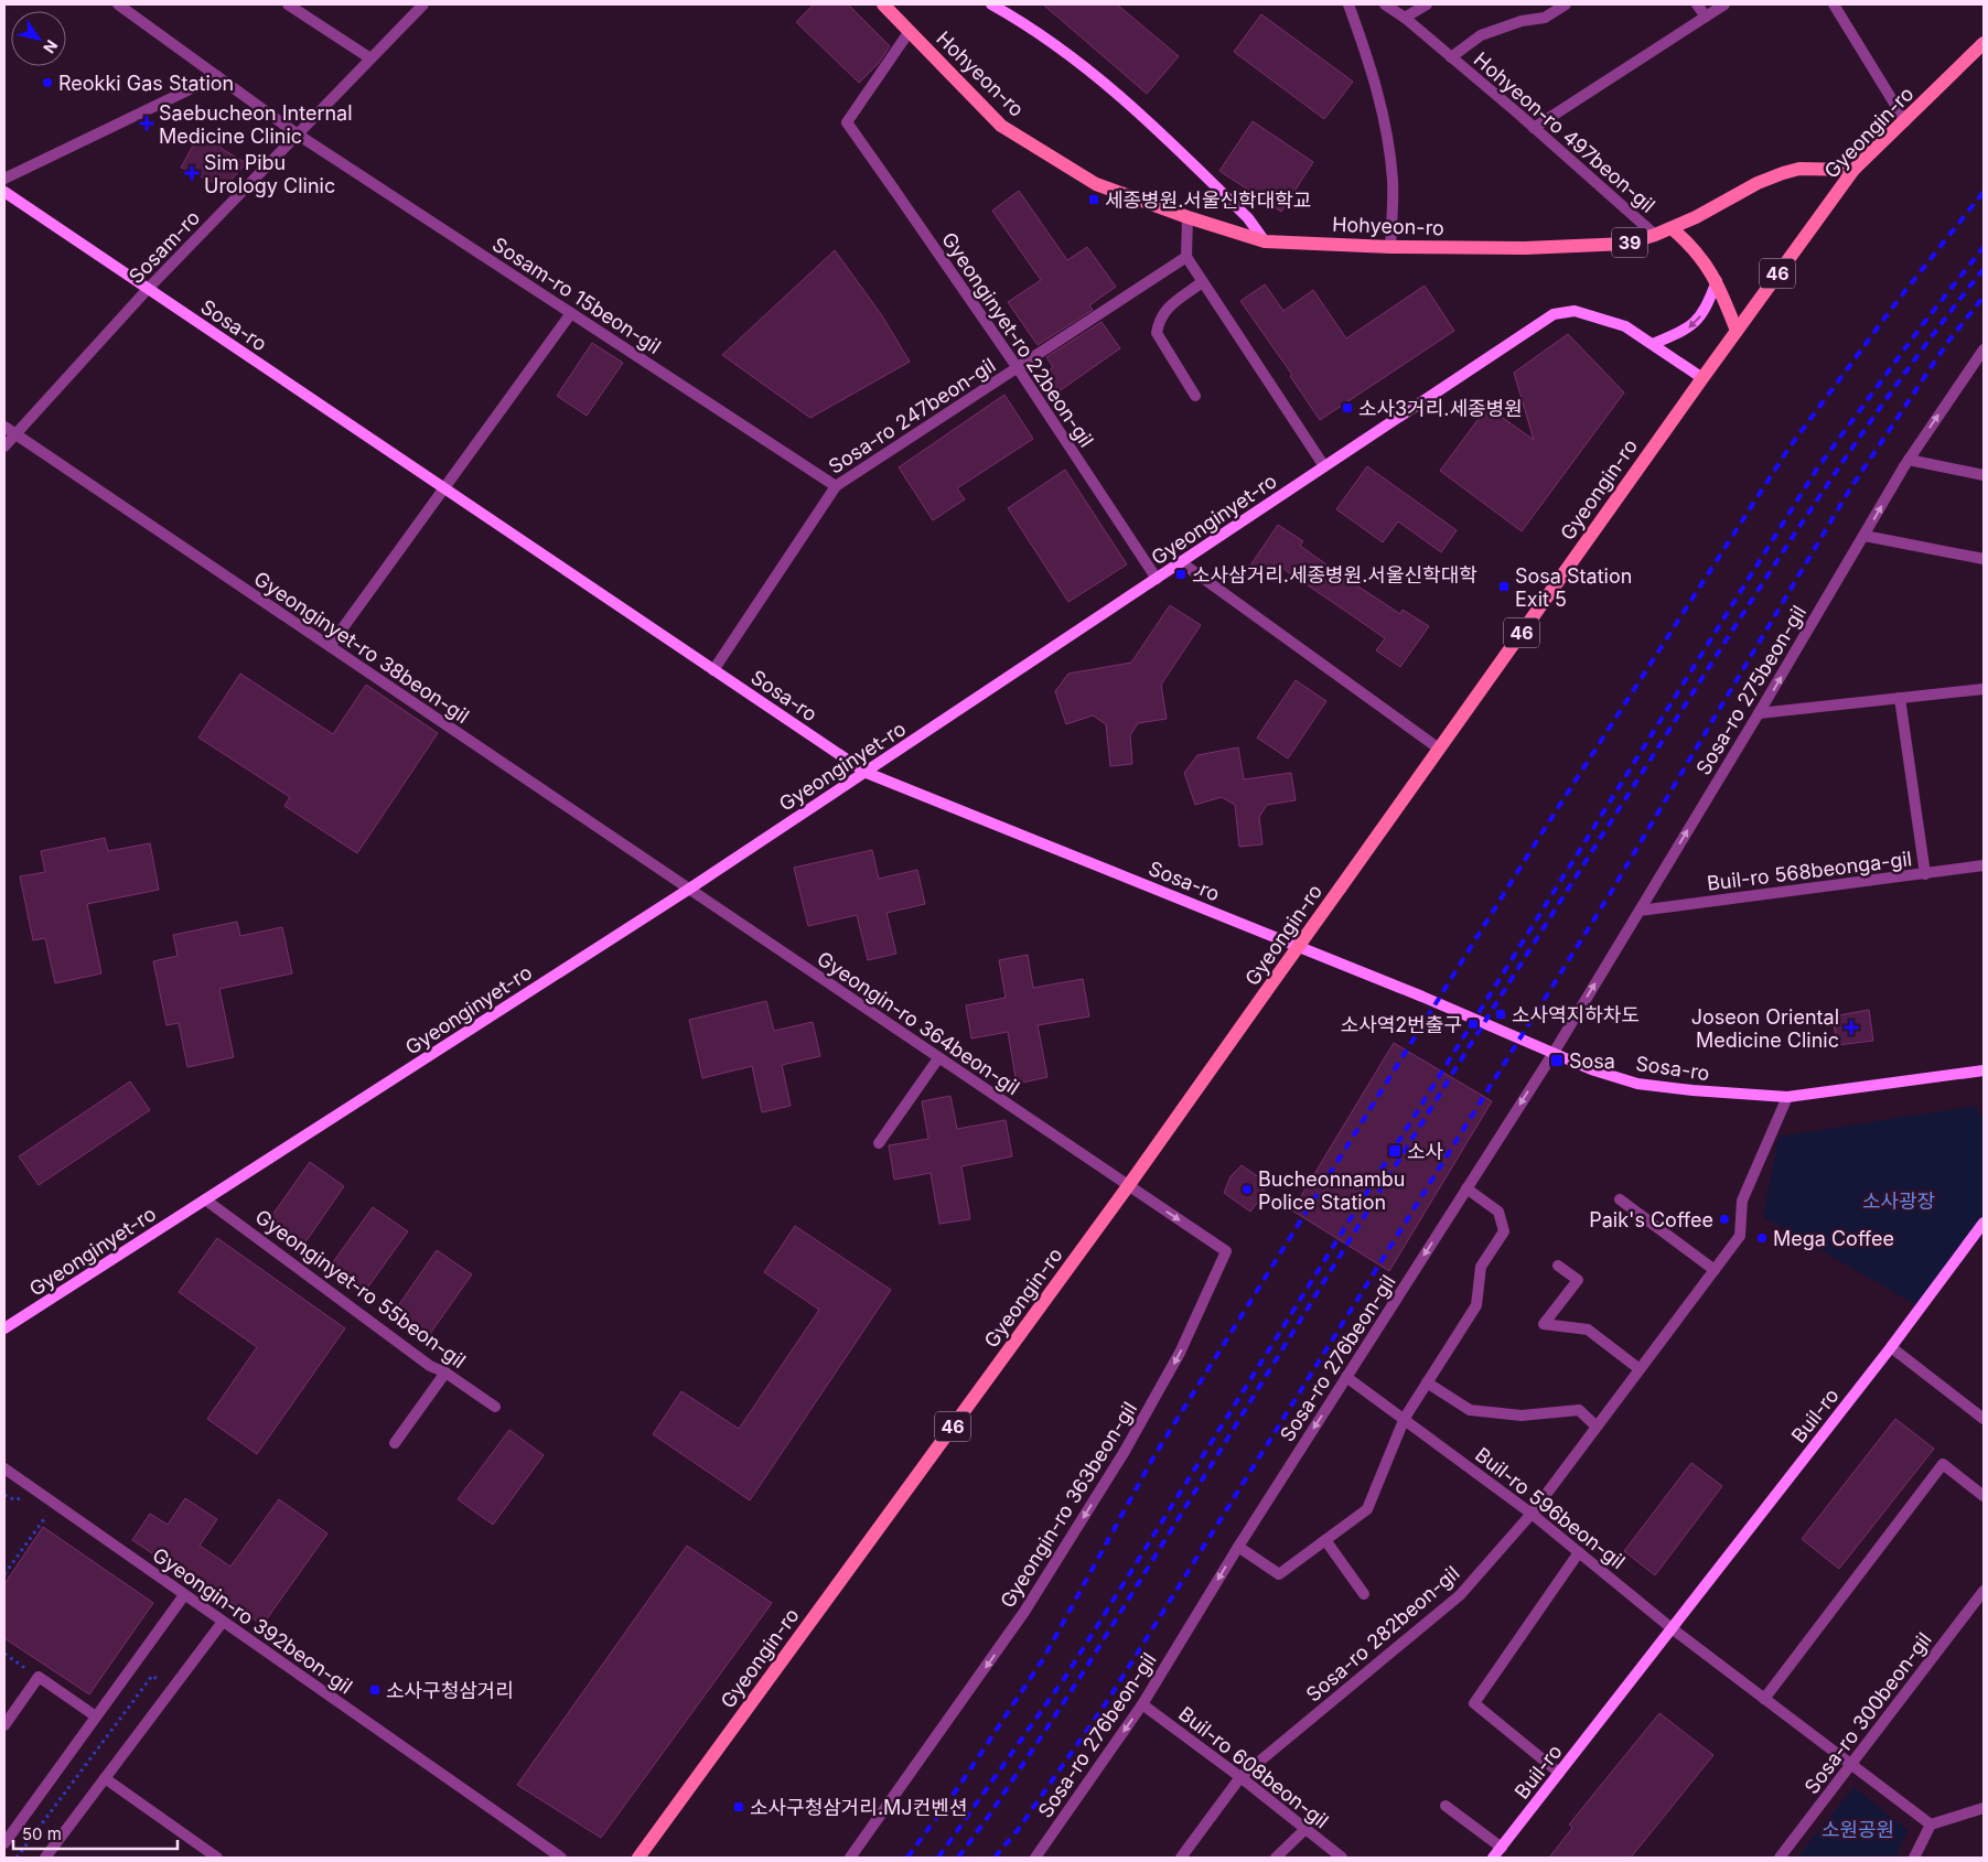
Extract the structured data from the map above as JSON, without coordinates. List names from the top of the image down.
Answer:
{
  "streets": {
    "main road": [
      "Hohyeon-ro",
      "Gyeongin-ro",
      "39",
      "46"
    ],
    "street": [
      "Hohyeon-ro 497beon-gil",
      "Sosam-ro",
      "Sosam-ro 15beon-gil",
      "Sosa-ro",
      "Gyeonginyet-ro 22beon-gil",
      "Sosa-ro 247beon-gil",
      "Gyeonginyet-ro",
      "Gyeonginyet-ro 38beon-gil",
      "Sosa-ro 275beon-gil",
      "Buil-ro 568beonga-gil",
      "Gyeongin-ro 364beon-gil",
      "Gyeonginyet-ro 55beon-gil",
      "Sosa-ro 276beon-gil",
      "Buil-ro",
      "Gyeongin-ro 363beon-gil",
      "Buil-ro 596beon-gil",
      "Gyeongin-ro 392beon-gil",
      "Sosa-ro 282beon-gil",
      "Sosa-ro 300beon-gil",
      "Buil-ro 608beon-gil"
    ]
  },
  "crossings": [
    ["Hohyeon-ro", "Hohyeon-ro 497beon-gil"],
    ["Hohyeon-ro", "Gyeongin-ro"],
    ["Hohyeon-ro", "Gyeonginyet-ro 22beon-gil"],
    ["Gyeongin-ro", "Gyeonginyet-ro"],
    ["Gyeongin-ro", "Gyeongin-ro 364beon-gil"],
    ["Gyeongin-ro", "Gyeongin-ro 363beon-gil"],
    ["Sosam-ro", "Sosam-ro 15beon-gil"],
    ["Sosam-ro", "Sosa-ro"],
    ["Sosam-ro", "Gyeonginyet-ro 38beon-gil"],
    ["Sosam-ro 15beon-gil", "Sosa-ro 247beon-gil"],
    ["Sosa-ro", "Sosa-ro 247beon-gil"],
    ["Sosa-ro", "Gyeonginyet-ro"],
    ["Sosa-ro", "Sosa-ro 275beon-gil"],
    ["Sosa-ro", "Sosa-ro 276beon-gil"],
    ["Sosa-ro", "Sosa-ro 282beon-gil"],
    ["Gyeonginyet-ro 22beon-gil", "Sosa-ro 247beon-gil"],
    ["Gyeonginyet-ro 22beon-gil", "Gyeonginyet-ro"],
    ["Gyeonginyet-ro", "Gyeonginyet-ro 38beon-gil"],
    ["Gyeonginyet-ro", "Gyeongin-ro 364beon-gil"],
    ["Gyeonginyet-ro", "Gyeonginyet-ro 55beon-gil"],
    ["Gyeonginyet-ro 38beon-gil", "Gyeongin-ro 364beon-gil"],
    ["Sosa-ro 275beon-gil", "Buil-ro 568beonga-gil"],
    ["Sosa-ro 275beon-gil", "Sosa-ro 276beon-gil"],
    ["Gyeongin-ro 364beon-gil", "Gyeongin-ro 363beon-gil"],
    ["Sosa-ro 276beon-gil", "Buil-ro 596beon-gil"],
    ["Sosa-ro 276beon-gil", "Buil-ro 608beon-gil"],
    ["Buil-ro", "Buil-ro 596beon-gil"],
    ["Buil-ro 596beon-gil", "Sosa-ro 282beon-gil"],
    ["Sosa-ro 282beon-gil", "Buil-ro 608beon-gil"]
  ],
  "one_way": ["Sosa-ro 275beon-gil", "Sosa-ro 276beon-gil", "Gyeongin-ro 363beon-gil"],
  "parks": ["소사광장", "소원공원"],
  "places": {
    "other": [
      "Reokki Gas Station",
      "Bucheonnambu Police Station",
      "Paik's Coffee",
      "Mega Coffee"
    ],
    "health": ["Saebucheon Internal Medicine Clinic", "Sim Pibu Urology Clinic", "Joseon Oriental Medicine Clinic"],
    "transit": [
      "세종병원.서울신학대학교",
      "소사3거리.세종병원",
      "소사삼거리.세종병원.서울신학대학",
      "Sosa Station Exit 5",
      "소사역지하차도",
      "소사역2번출구",
      "Sosa",
      "소사",
      "소사구청삼거리",
      "소사구청삼거리.MJ컨벤션"
    ]
  },
  "scale_bar": "50 m",
  "north": "bottom right"
}
